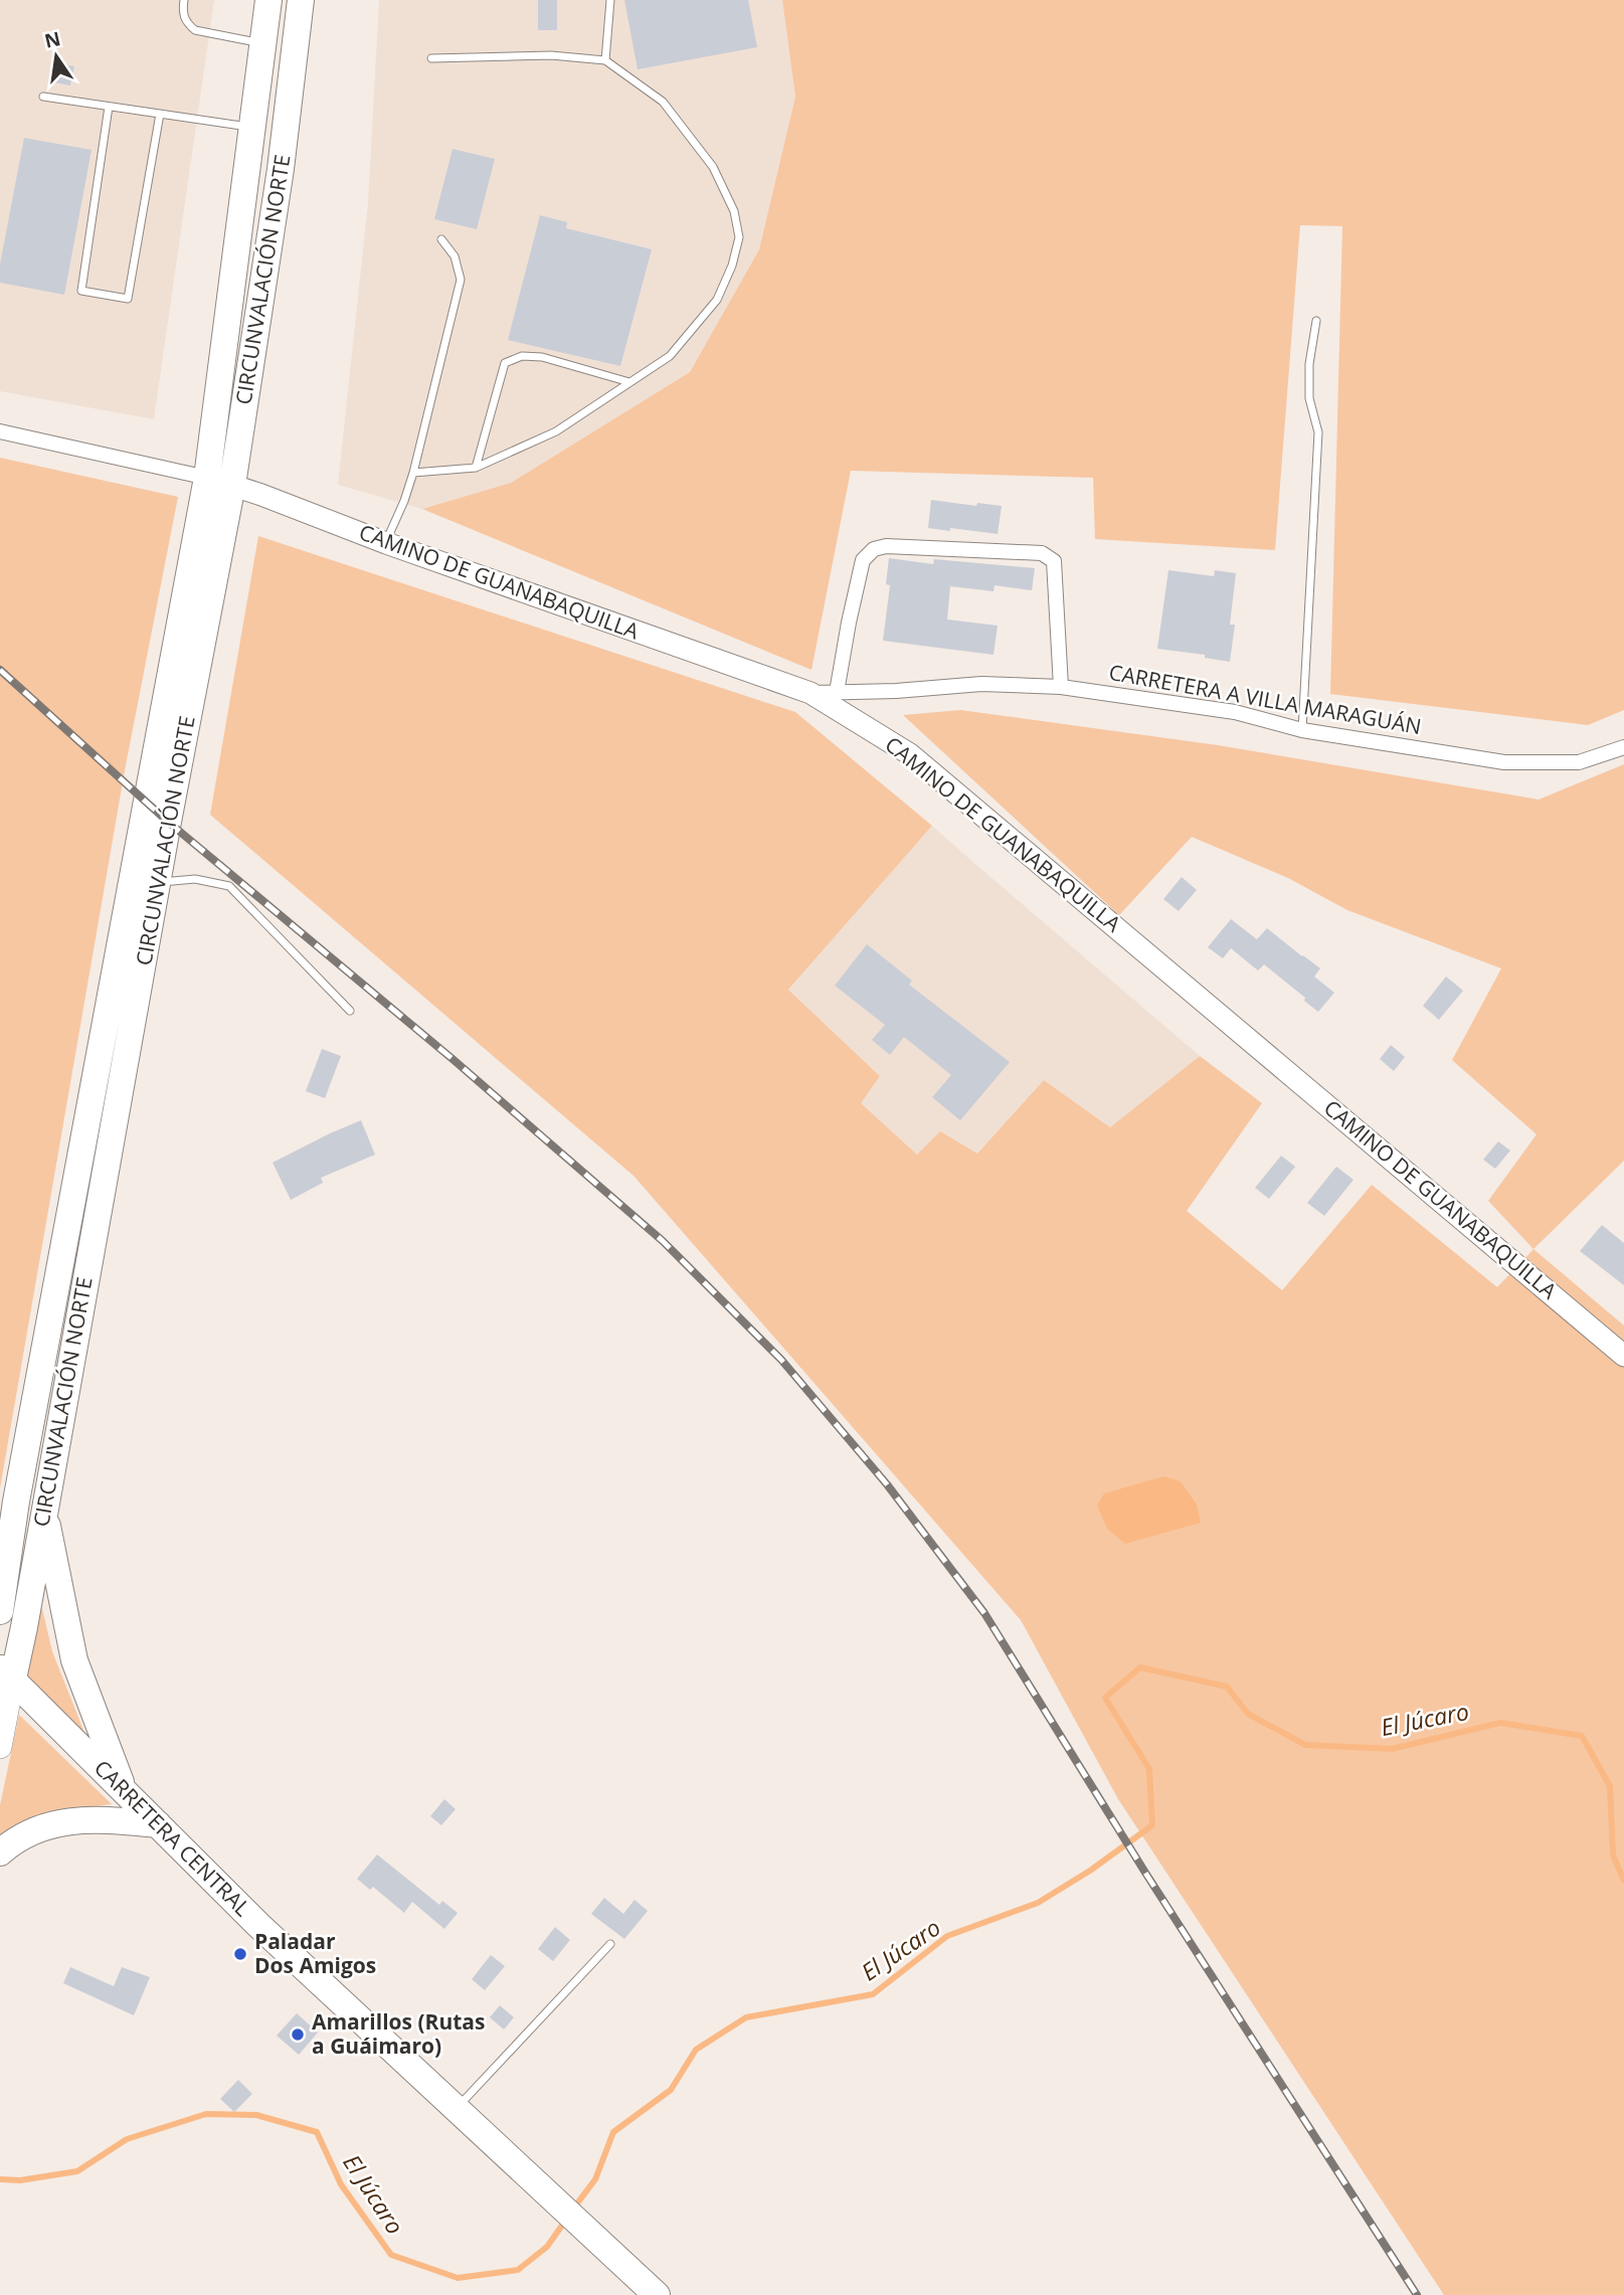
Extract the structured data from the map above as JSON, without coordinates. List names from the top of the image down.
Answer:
{
  "streets": {
    "highway": ["CIRCUNVALACIÓN NORTE", "CARRETERA CENTRAL"],
    "street": ["CAMINO DE GUANABAQUILLA", "CARRETERA A VILLA MARAGUÁN"]
  },
  "crossings": [
    ["CIRCUNVALACIÓN NORTE", "CAMINO DE GUANABAQUILLA"],
    ["CIRCUNVALACIÓN NORTE", "CARRETERA CENTRAL"],
    ["CAMINO DE GUANABAQUILLA", "CARRETERA A VILLA MARAGUÁN"]
  ],
  "water": ["El Júcaro"],
  "places": ["Paladar Dos Amigos", "Amarillos (Rutas a Guáimaro)"],
  "north": "top"
}
